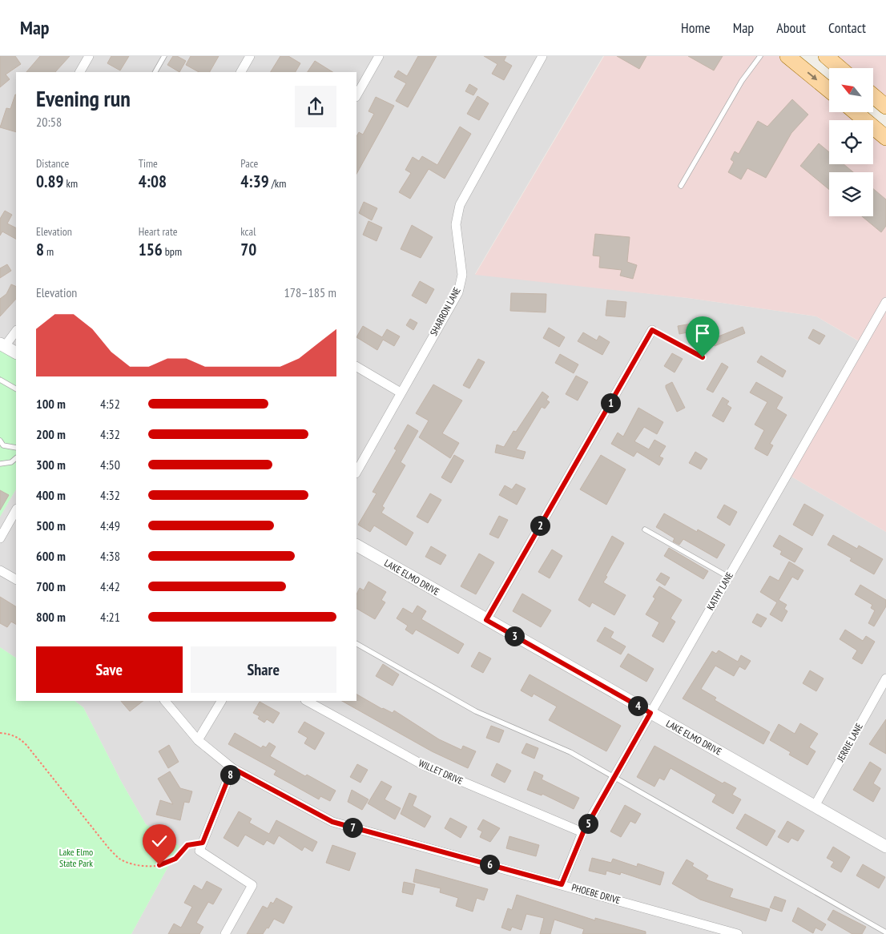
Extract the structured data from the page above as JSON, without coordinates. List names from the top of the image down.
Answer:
{
  "streets": {
    "street": [
      "SHARRON LANE",
      "LAKE ELMO DRIVE",
      "KATHY LANE",
      "JERRIE LANE",
      "WILLET DRIVE",
      "PHOEBE DRIVE"
    ]
  },
  "crossings": [
    ["LAKE ELMO DRIVE", "KATHY LANE"],
    ["LAKE ELMO DRIVE", "JERRIE LANE"],
    ["KATHY LANE", "WILLET DRIVE"],
    ["KATHY LANE", "PHOEBE DRIVE"]
  ],
  "parks": ["Lake Elmo State Park"],
  "north": "top left",
  "page": {
    "header": "Map",
    "nav": [
      "Home",
      "Map",
      "About",
      "Contact"
    ],
    "heading": ["Evening run", "20:58"],
    "stats": [
      ["Distance", "0.89 km"],
      ["Time", "4:08"],
      ["Pace", "4:39 /km"],
      ["Elevation", "8 m"],
      ["Heart rate", "156 bpm"],
      ["kcal", "70"]
    ],
    "chart": ["Elevation", "178–185 m"],
    "list": [
      {
        "name": "100 m",
        "note": "4:52"
      },
      {
        "name": "200 m",
        "note": "4:32"
      },
      {
        "name": "300 m",
        "note": "4:50"
      },
      {
        "name": "400 m",
        "note": "4:32"
      },
      {
        "name": "500 m",
        "note": "4:49"
      },
      {
        "name": "600 m",
        "note": "4:38"
      },
      {
        "name": "700 m",
        "note": "4:42"
      },
      {
        "name": "800 m",
        "note": "4:21"
      }
    ],
    "pins": [
      "1",
      "2",
      "3",
      "4",
      "8",
      "5",
      "7",
      "6"
    ],
    "buttons": ["Save", "Share"]
  }
}
